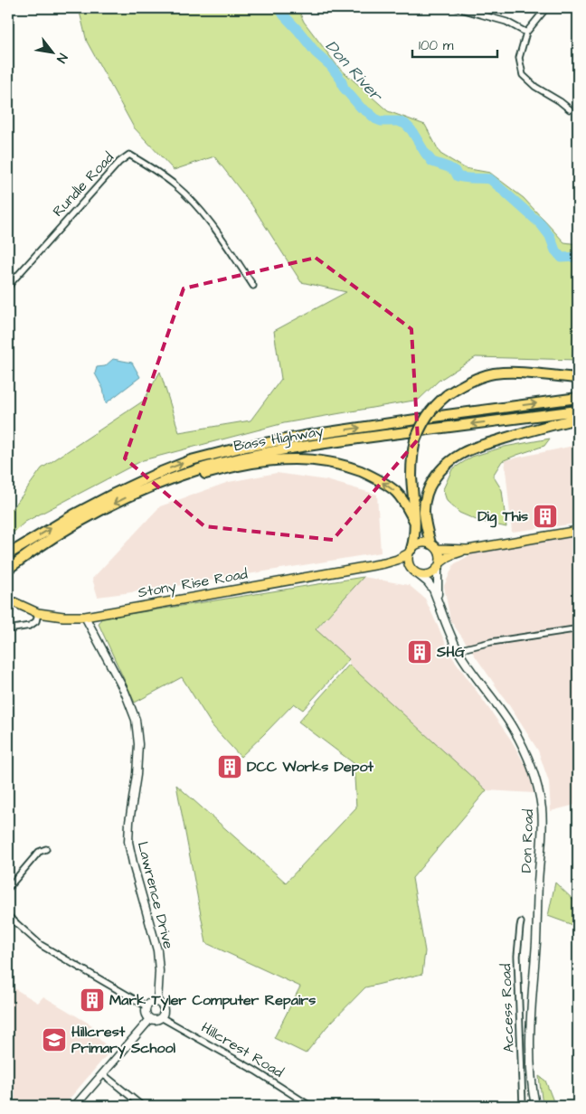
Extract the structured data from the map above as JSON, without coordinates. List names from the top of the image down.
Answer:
{
  "streets": {
    "highway": ["Bass Highway"],
    "main road": ["Stony Rise Road", "Don Road", "Lawrence Drive"],
    "street": ["Rundle Road", "Access Road", "Hillcrest Road"]
  },
  "crossings": [
    ["Stony Rise Road", "Don Road"],
    ["Stony Rise Road", "Lawrence Drive"],
    ["Lawrence Drive", "Hillcrest Road"]
  ],
  "water": ["Don River"],
  "places": {
    "building": [
      "Dig This",
      "SHG",
      "DCC Works Depot",
      "Mark Tyler Computer Repairs"
    ],
    "school or university": ["Hillcrest Primary School"]
  },
  "scale_bar": "100 m",
  "north": "bottom right"
}
